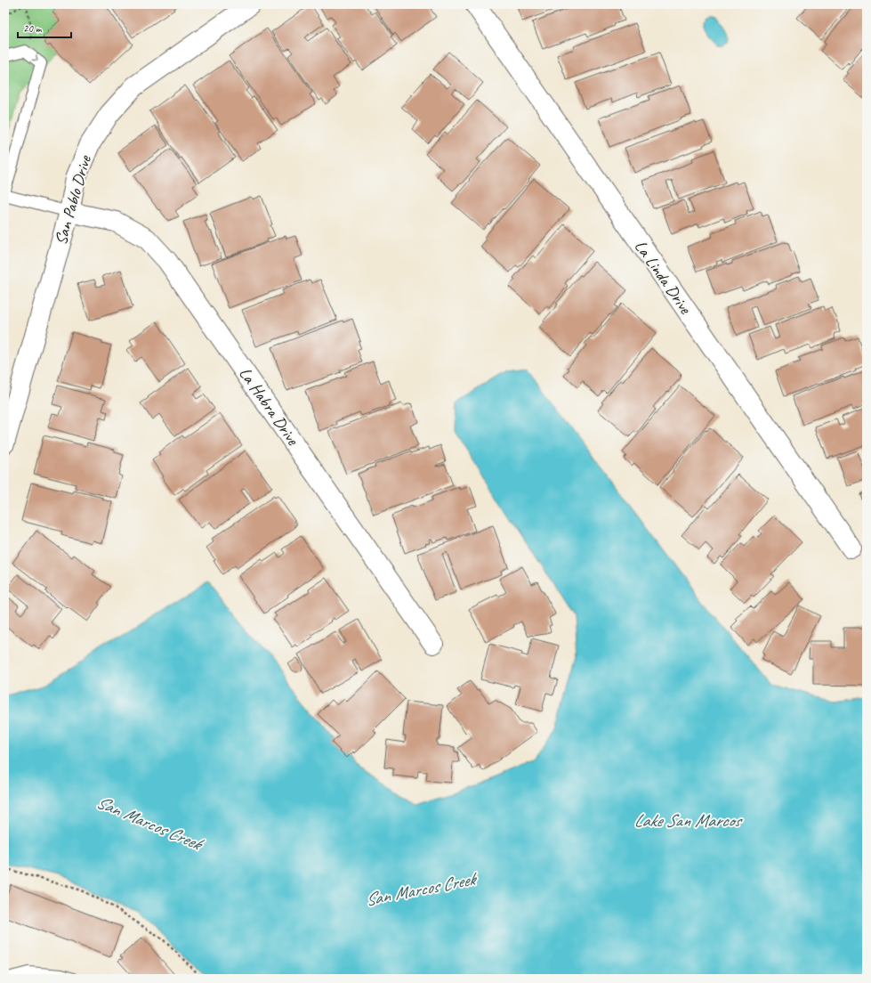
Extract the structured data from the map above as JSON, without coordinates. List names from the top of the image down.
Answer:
{
  "streets": {
    "street": ["San Pablo Drive", "La Linda Drive", "La Habra Drive"]
  },
  "crossings": [
    ["San Pablo Drive", "La Habra Drive"]
  ],
  "water": ["Lake San Marcos", "San Marcos Creek"],
  "scale_bar": "20 m"
}
